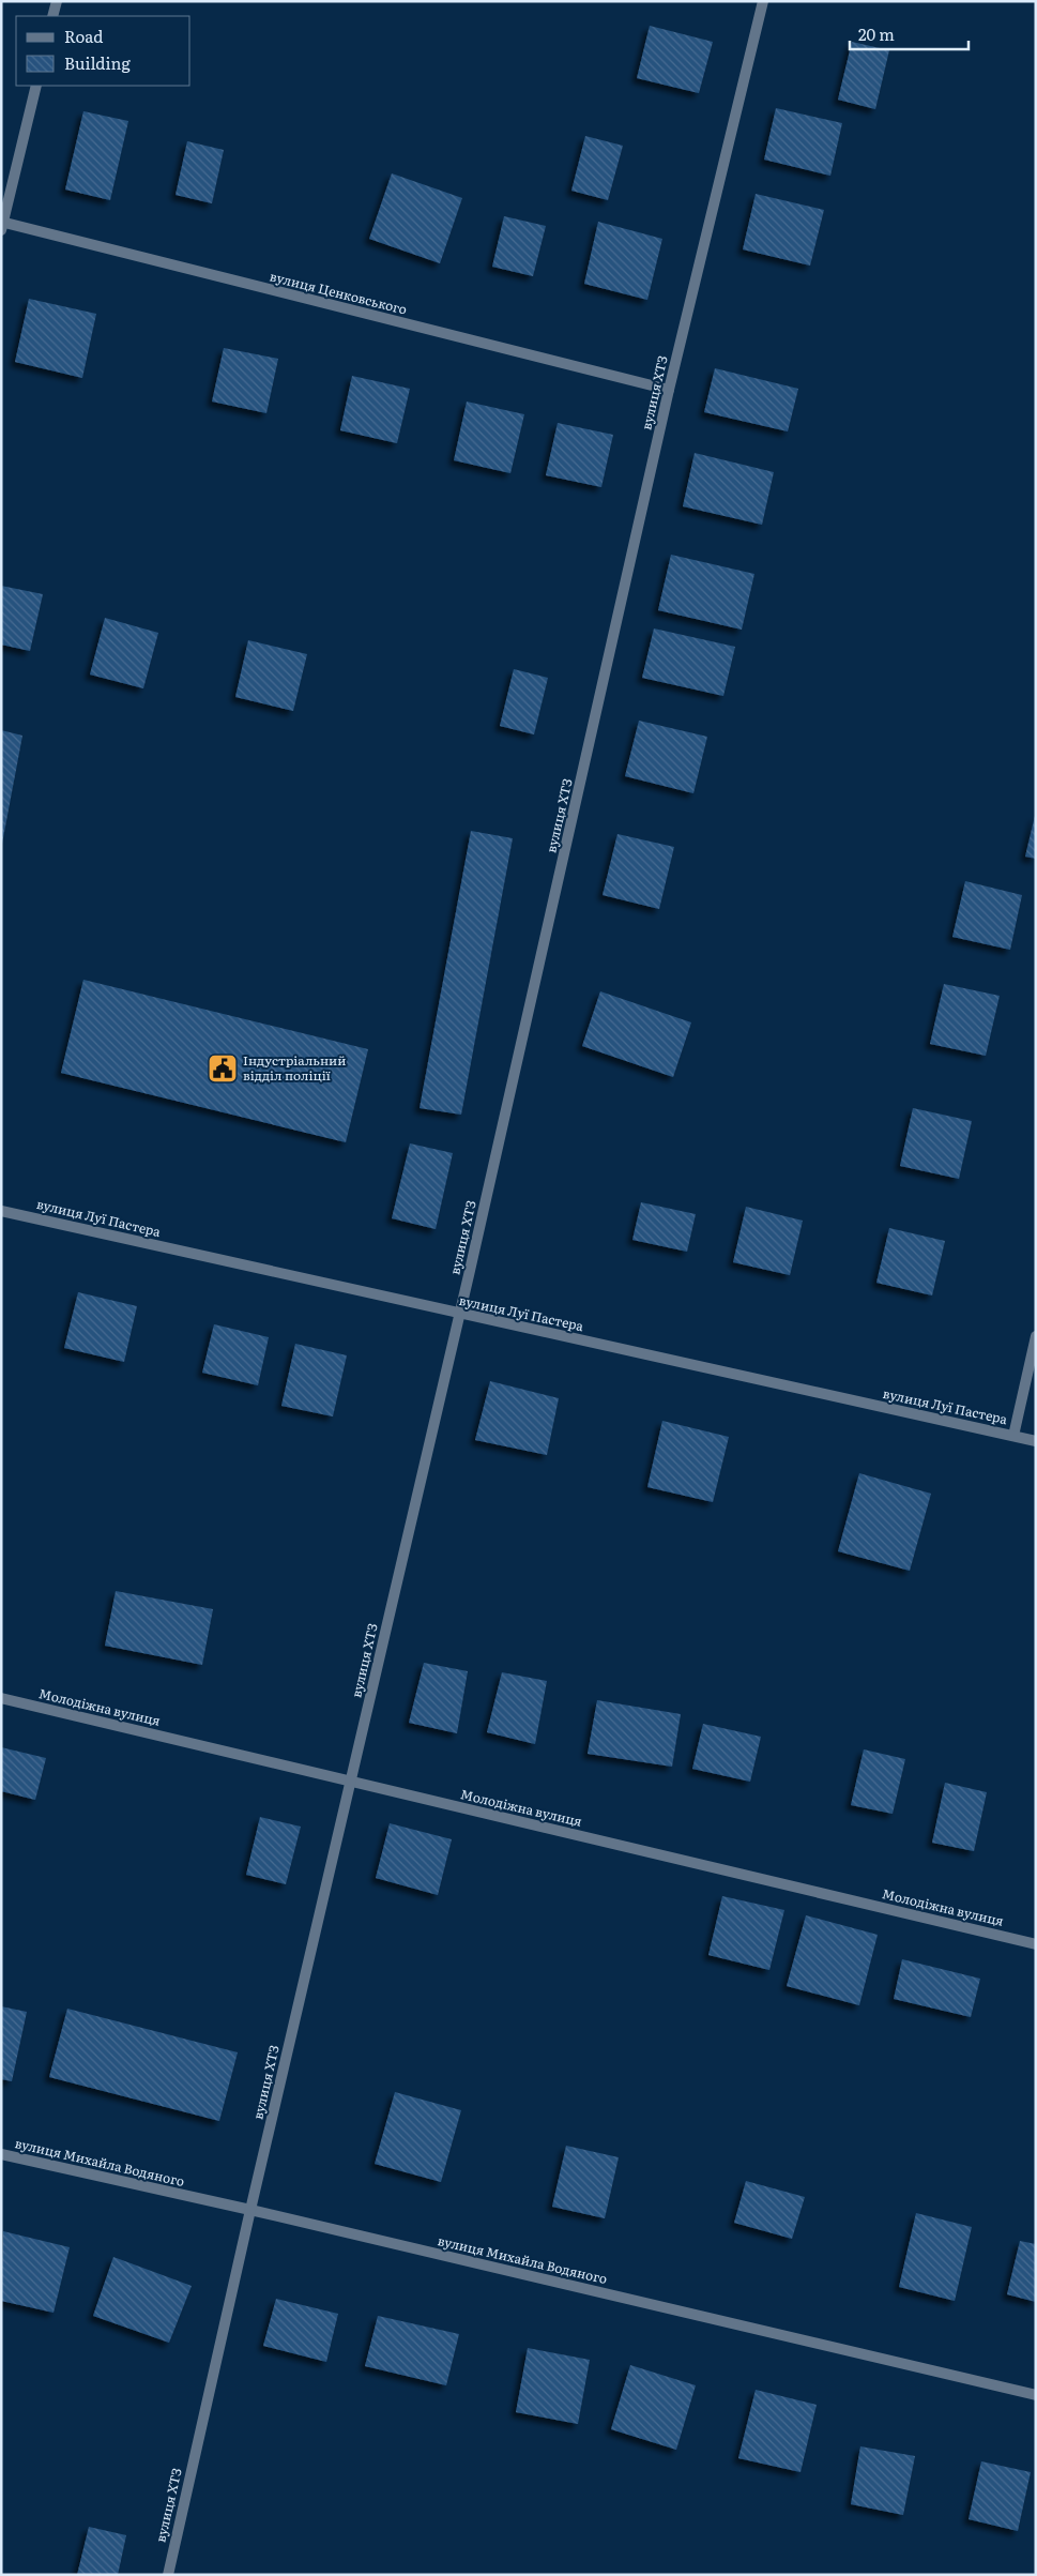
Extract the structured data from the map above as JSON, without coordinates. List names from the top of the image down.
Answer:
{
  "streets": {
    "street": [
      "вулиця Ценковського",
      "вулиця ХТЗ",
      "вулиця Луї Пастера",
      "Молодіжна вулиця",
      "вулиця Михайла Водяного"
    ]
  },
  "crossings": [
    ["вулиця Ценковського", "вулиця ХТЗ"],
    ["вулиця ХТЗ", "вулиця Луї Пастера"],
    ["вулиця ХТЗ", "Молодіжна вулиця"],
    ["вулиця ХТЗ", "вулиця Михайла Водяного"]
  ],
  "places": {
    "public building": ["Індустріальний відділ поліції"]
  },
  "legend": ["Road", "Building"],
  "scale_bar": "20 m"
}
